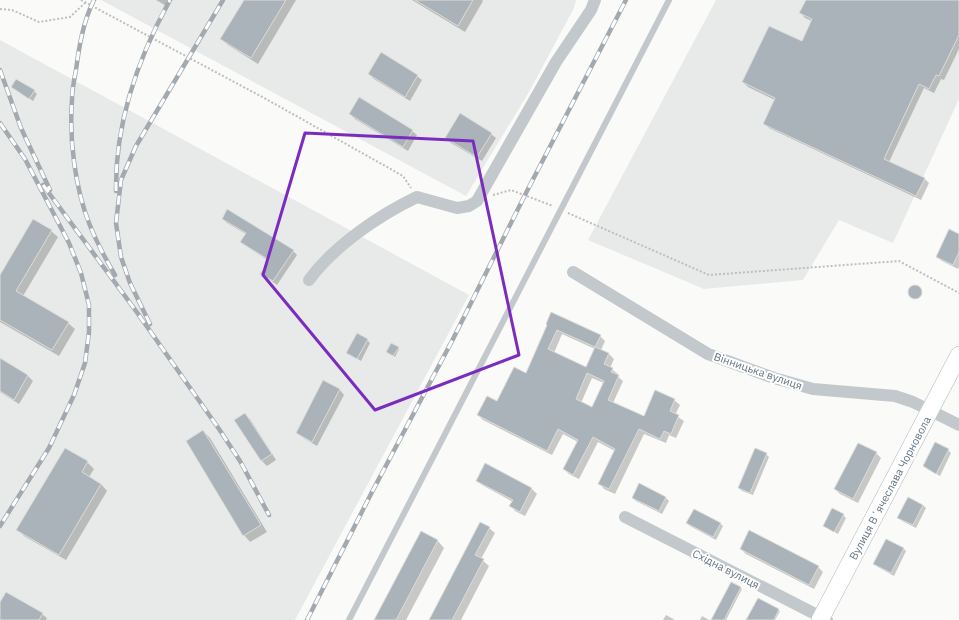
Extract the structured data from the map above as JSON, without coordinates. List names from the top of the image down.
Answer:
{
  "streets": {
    "street": ["Вінницька вулиця", "Вулиця Вʼячеслава Чорновола", "Східна вулиця"]
  },
  "crossings": [
    ["Вінницька вулиця", "Вулиця Вʼячеслава Чорновола"],
    ["Вулиця Вʼячеслава Чорновола", "Східна вулиця"]
  ]
}
